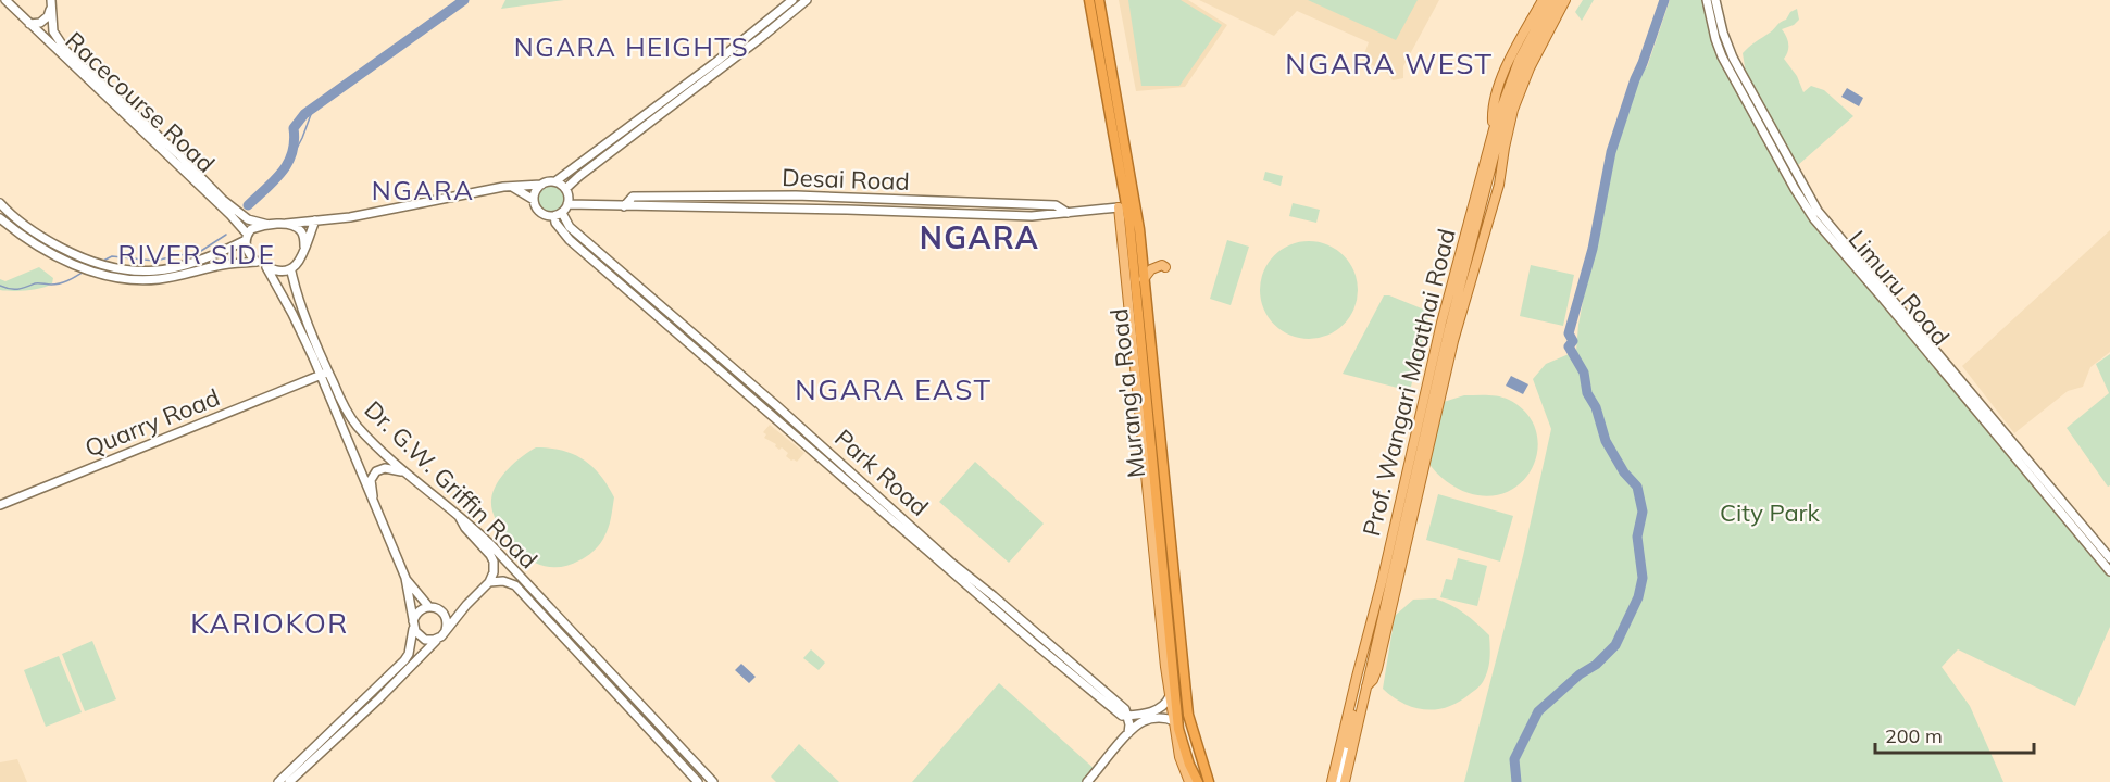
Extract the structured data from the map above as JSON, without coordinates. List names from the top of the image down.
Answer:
{
  "streets": {
    "highway": ["Murang'a Road"],
    "main road": [
      "Racecourse Road",
      "Desai Road",
      "Limuru Road",
      "Prof. Wangari Maathai Road",
      "Quarry Road",
      "Park Road",
      "Dr. G.W. Griffin Road"
    ]
  },
  "crossings": [
    ["Racecourse Road", "Dr. G.W. Griffin Road"],
    ["Desai Road", "Murang'a Road"],
    ["Desai Road", "Park Road"],
    ["Quarry Road", "Dr. G.W. Griffin Road"]
  ],
  "districts": [
    "NGARA HEIGHTS",
    "NGARA WEST",
    "NGARA",
    "NGARA",
    "RIVER SIDE",
    "NGARA EAST",
    "KARIOKOR"
  ],
  "parks": ["City Park"],
  "scale_bar": "200 m"
}
